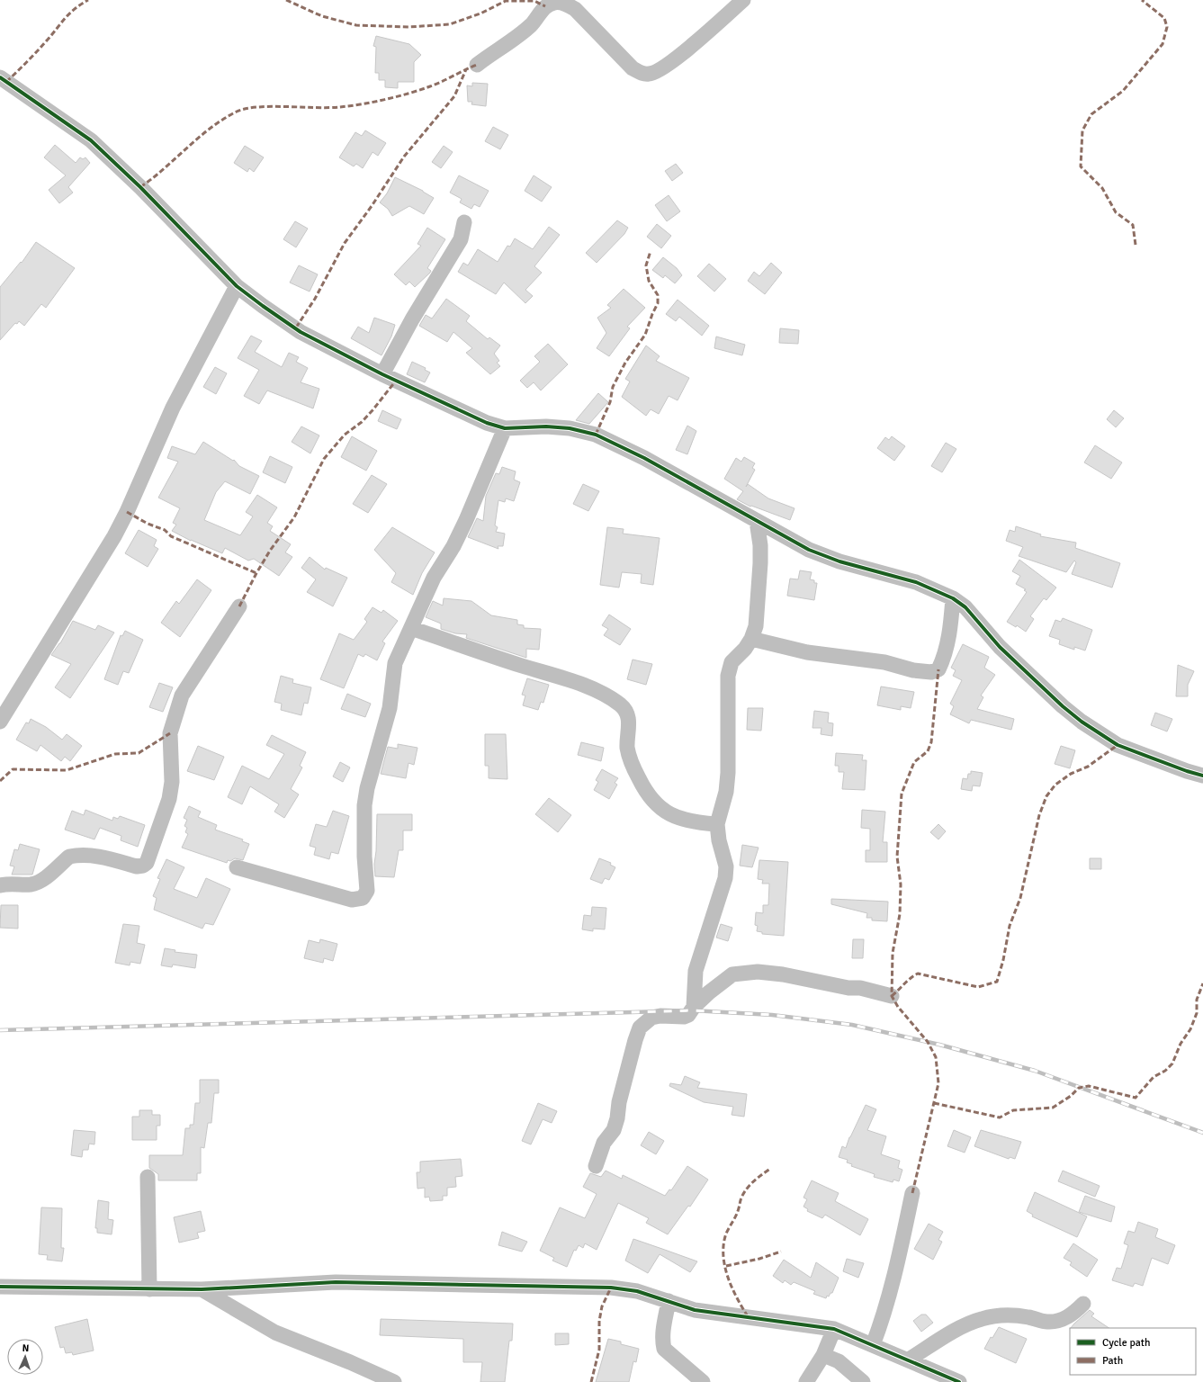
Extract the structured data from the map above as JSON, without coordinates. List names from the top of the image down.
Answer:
{
  "legend": ["Cycle path", "Path"],
  "north": "top"
}
